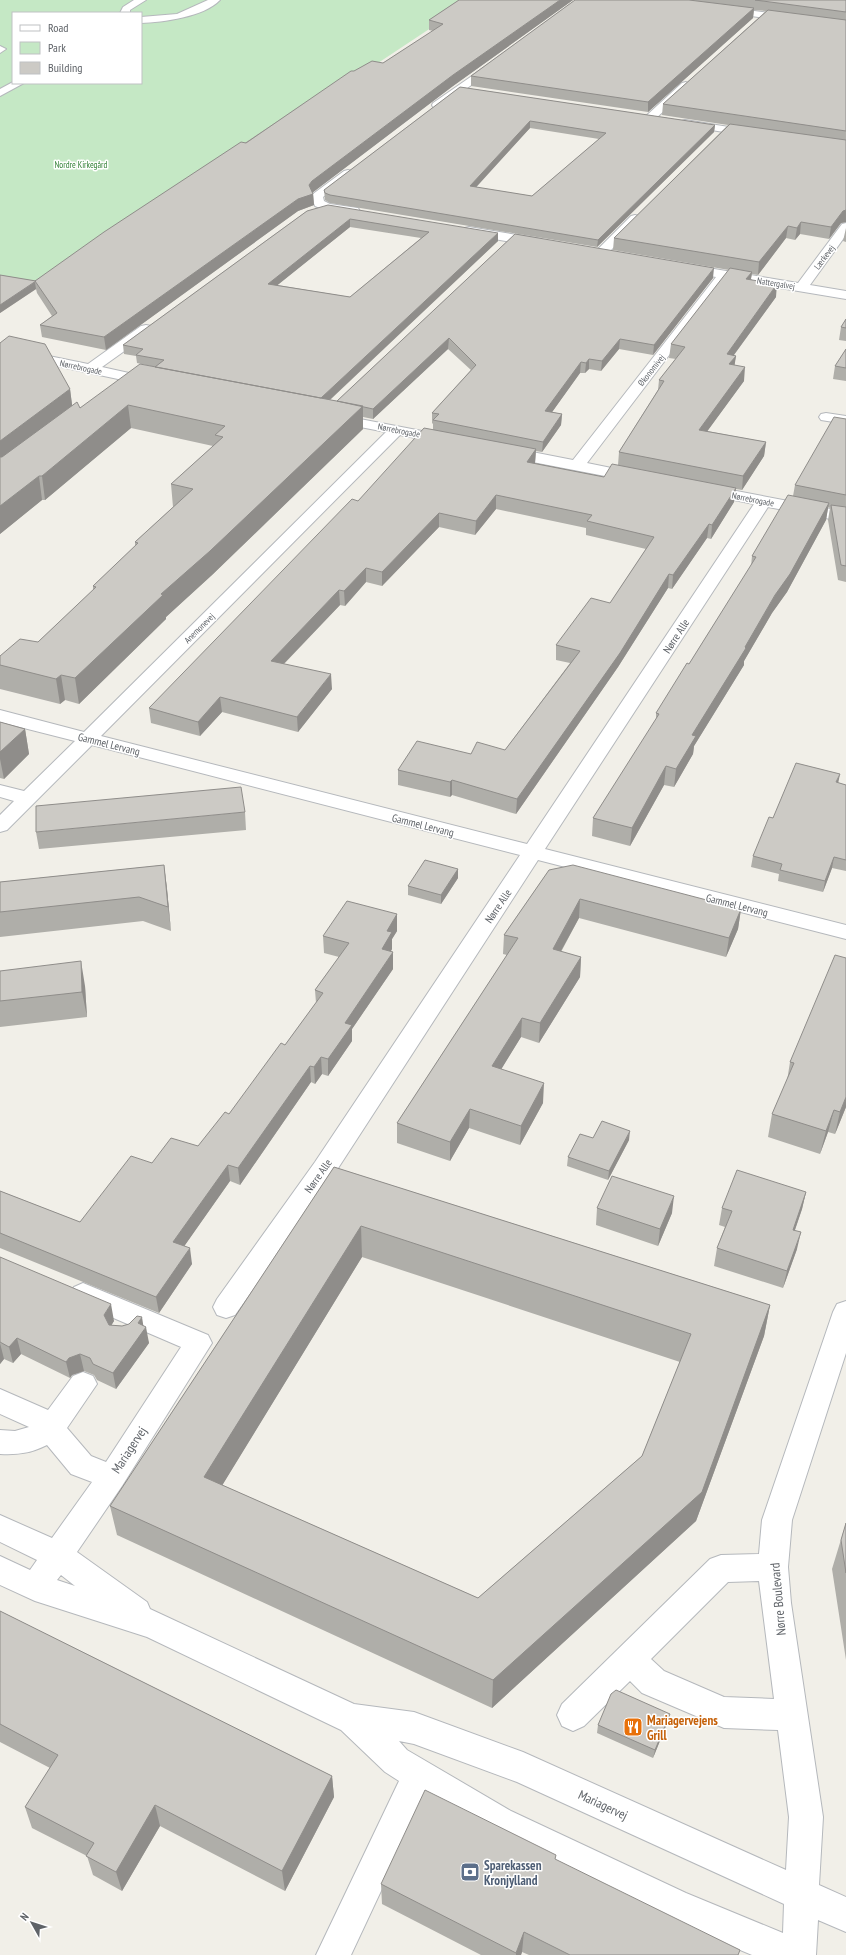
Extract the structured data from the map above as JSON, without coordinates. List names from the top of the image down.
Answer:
{
  "streets": {
    "street": [
      "Lærkevej",
      "Nattergalvej",
      "Nørrebrogade",
      "Økonomivej",
      "Anemonevej",
      "Nørre Alle",
      "Gammel Lervang",
      "Mariagervej",
      "Nørre Boulevard"
    ]
  },
  "crossings": [
    ["Lærkevej", "Nattergalvej"],
    ["Nattergalvej", "Økonomivej"],
    ["Nørrebrogade", "Anemonevej"],
    ["Nørrebrogade", "Nørre Alle"],
    ["Anemonevej", "Gammel Lervang"],
    ["Nørre Alle", "Gammel Lervang"],
    ["Mariagervej", "Nørre Boulevard"]
  ],
  "parks": ["Nordre Kirkegård"],
  "places": {
    "restaurant": ["Mariagervejens Grill"],
    "bank": ["Sparekassen Kronjylland"]
  },
  "legend": ["Road", "Park", "Building"],
  "north": "top left"
}
